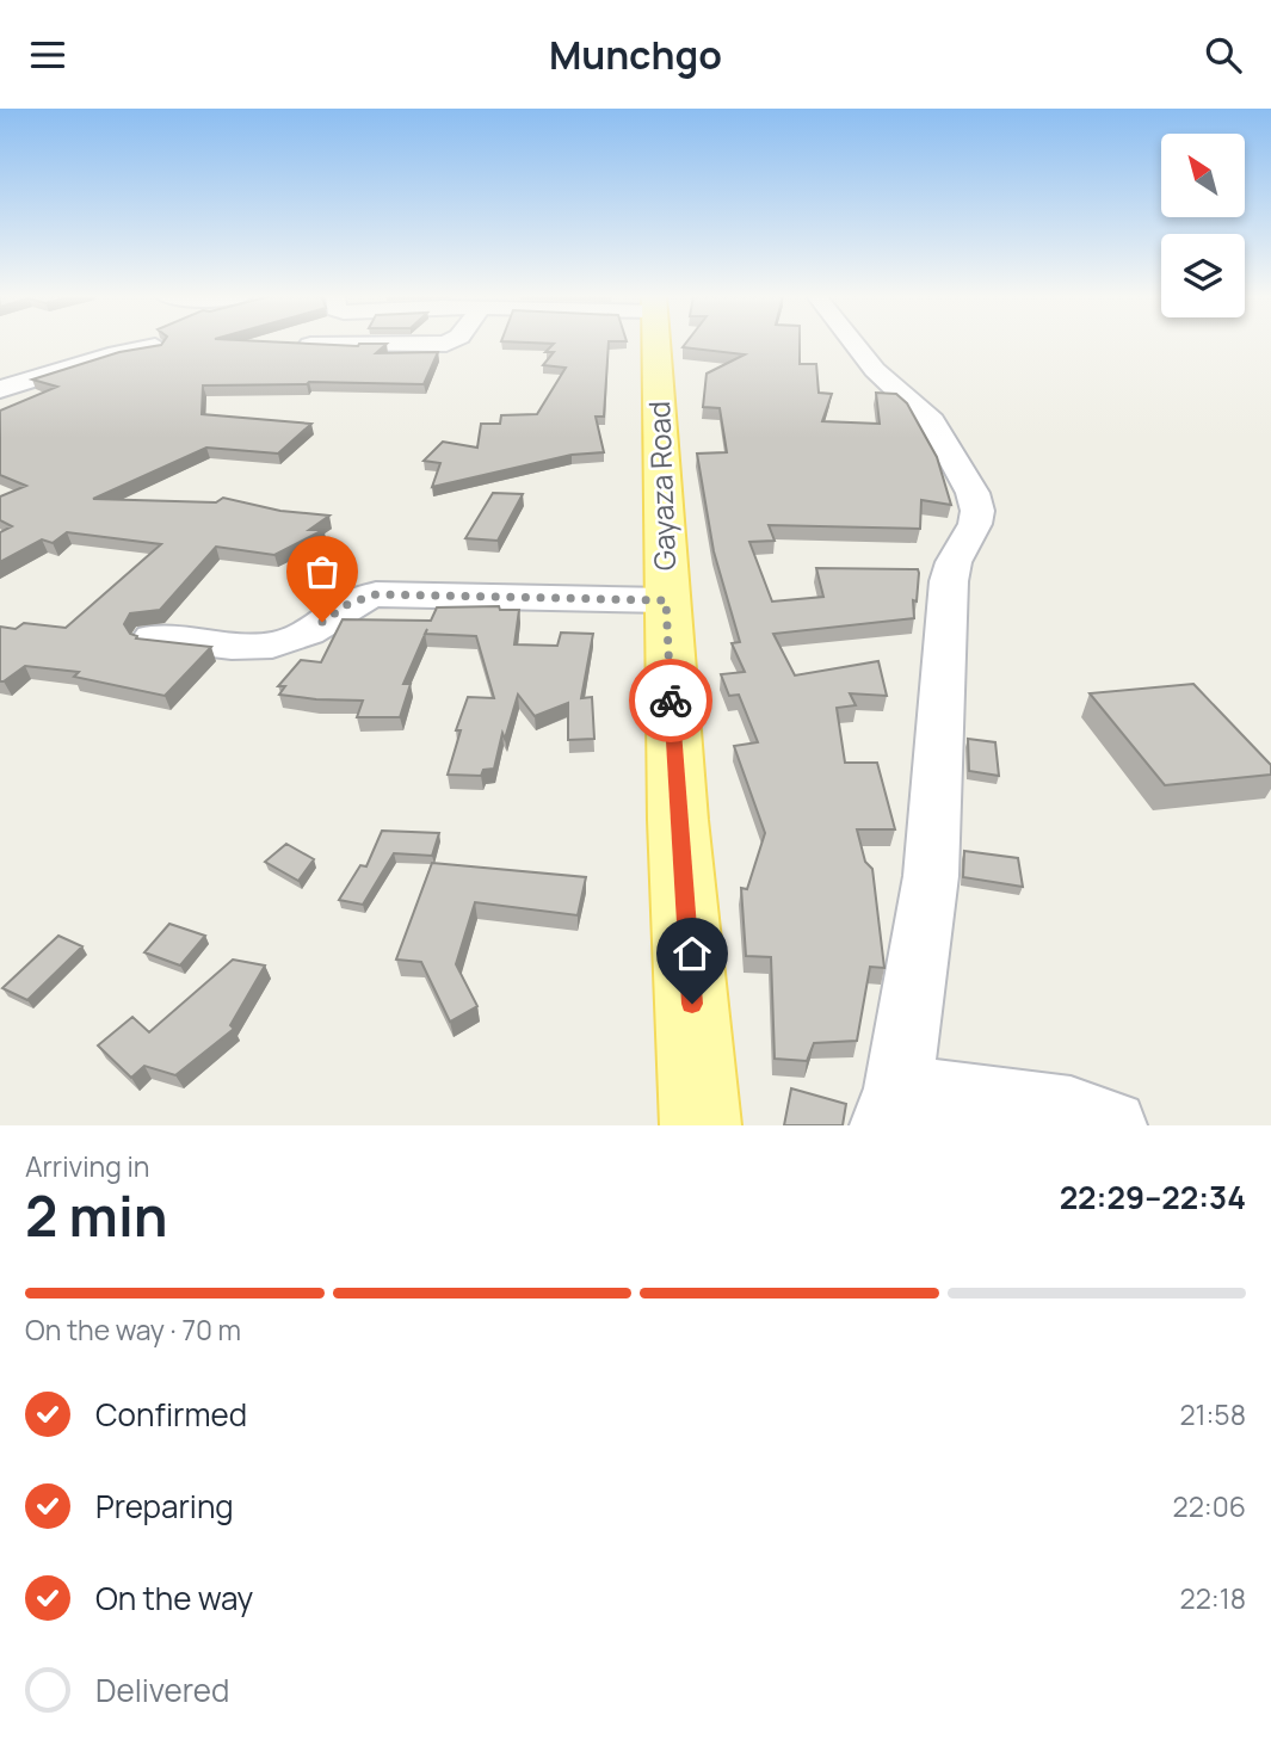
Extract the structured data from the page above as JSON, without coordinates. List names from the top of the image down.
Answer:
{
  "streets": {
    "main road": ["Gayaza Road"]
  },
  "north": "top left",
  "page": {
    "header": "Munchgo",
    "heading": ["2 min", "Arriving in", "22:29–22:34"],
    "bar": "On the way · 70 m",
    "list": [
      ["Confirmed", "21:58"],
      ["Preparing", "22:06"],
      ["On the way", "22:18"],
      "Delivered"
    ]
  }
}
